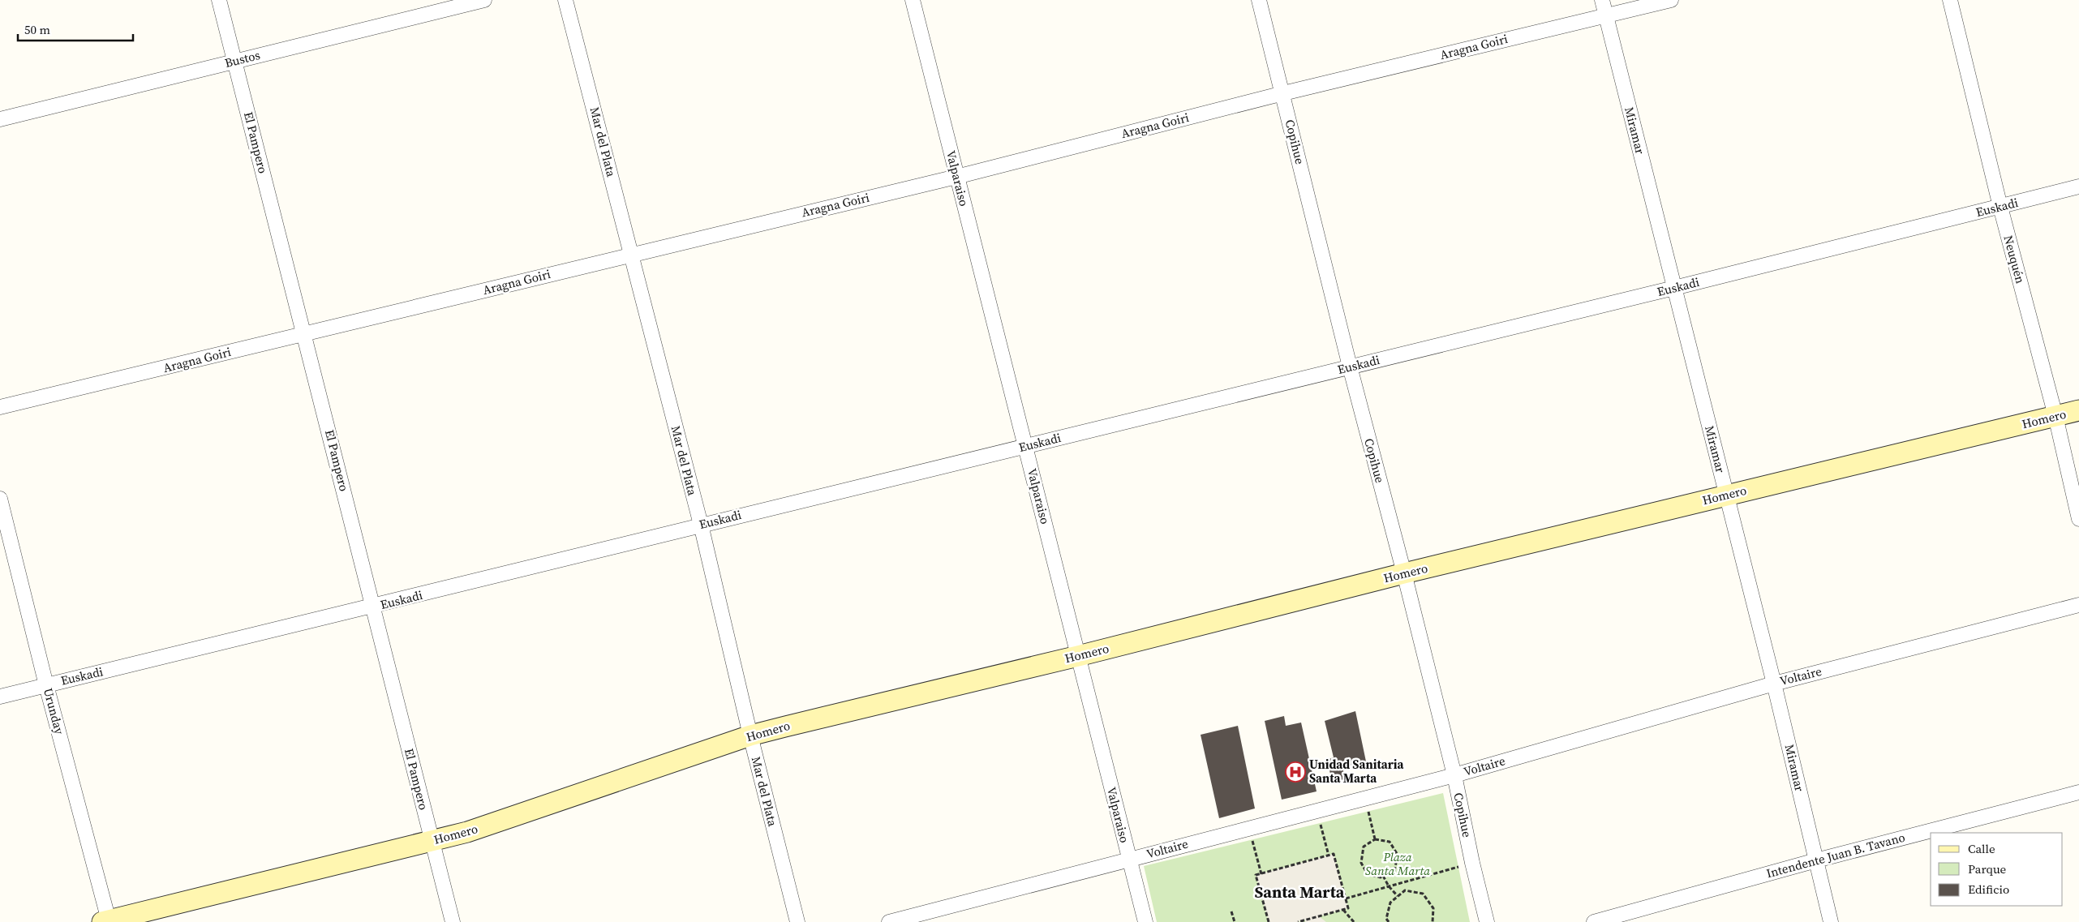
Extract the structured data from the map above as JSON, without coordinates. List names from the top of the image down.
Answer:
{
  "streets": {
    "main road": ["Homero"],
    "street": [
      "Aragna Goiri",
      "Bustos",
      "Miramar",
      "Mar del Plata",
      "Copihue",
      "El Pampero",
      "Valparaiso",
      "Euskadi",
      "Neuquén",
      "Voltaire",
      "Urunday",
      "Intendente Juan B. Tavano"
    ]
  },
  "crossings": [
    ["Aragna Goiri", "Miramar"],
    ["Aragna Goiri", "Mar del Plata"],
    ["Aragna Goiri", "Copihue"],
    ["Aragna Goiri", "El Pampero"],
    ["Aragna Goiri", "Valparaiso"],
    ["Bustos", "El Pampero"],
    ["Miramar", "Euskadi"],
    ["Miramar", "Homero"],
    ["Miramar", "Voltaire"],
    ["Miramar", "Intendente Juan B. Tavano"],
    ["Mar del Plata", "Euskadi"],
    ["Mar del Plata", "Homero"],
    ["Copihue", "Euskadi"],
    ["Copihue", "Homero"],
    ["Copihue", "Voltaire"],
    ["El Pampero", "Euskadi"],
    ["El Pampero", "Homero"],
    ["Valparaiso", "Euskadi"],
    ["Valparaiso", "Homero"],
    ["Valparaiso", "Voltaire"],
    ["Euskadi", "Neuquén"],
    ["Euskadi", "Urunday"],
    ["Neuquén", "Homero"],
    ["Homero", "Urunday"]
  ],
  "districts": ["Santa Marta"],
  "parks": ["Plaza Santa Marta"],
  "places": {
    "hospital": ["Unidad Sanitaria Santa Marta"]
  },
  "legend": ["Calle", "Parque", "Edificio"],
  "scale_bar": "50 m"
}
